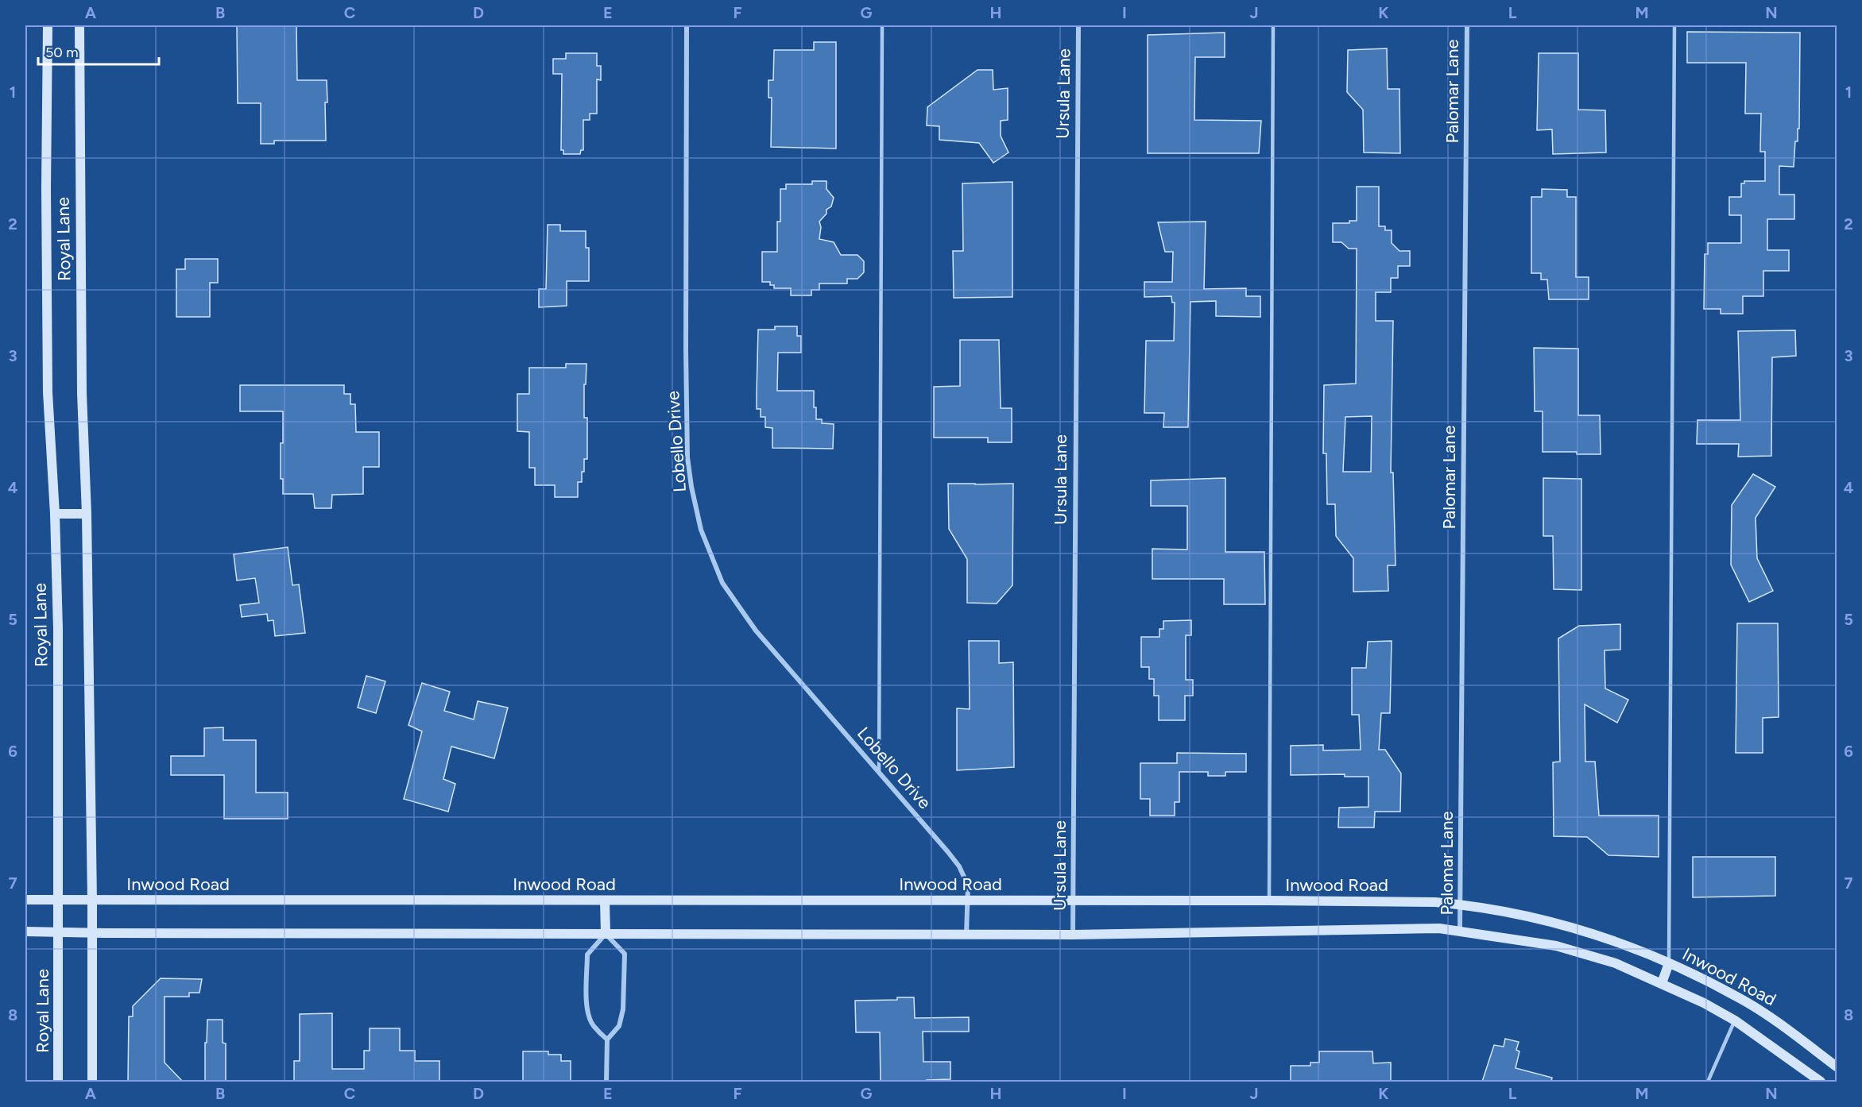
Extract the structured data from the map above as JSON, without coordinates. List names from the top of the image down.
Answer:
{
  "streets": {
    "main road": ["Royal Lane", "Inwood Road"],
    "street": ["Palomar Lane", "Ursula Lane", "Lobello Drive"]
  },
  "crossings": [
    ["Palomar Lane", "Inwood Road"],
    ["Ursula Lane", "Inwood Road"],
    ["Royal Lane", "Inwood Road"],
    ["Lobello Drive", "Inwood Road"]
  ],
  "scale_bar": "50 m",
  "grid": {
    "columns": [
      "A",
      "B",
      "C",
      "D",
      "E",
      "F",
      "G",
      "H",
      "I",
      "J",
      "K",
      "L",
      "M",
      "N"
    ],
    "rows": [
      "1",
      "2",
      "3",
      "4",
      "5",
      "6",
      "7",
      "8"
    ]
  }
}
